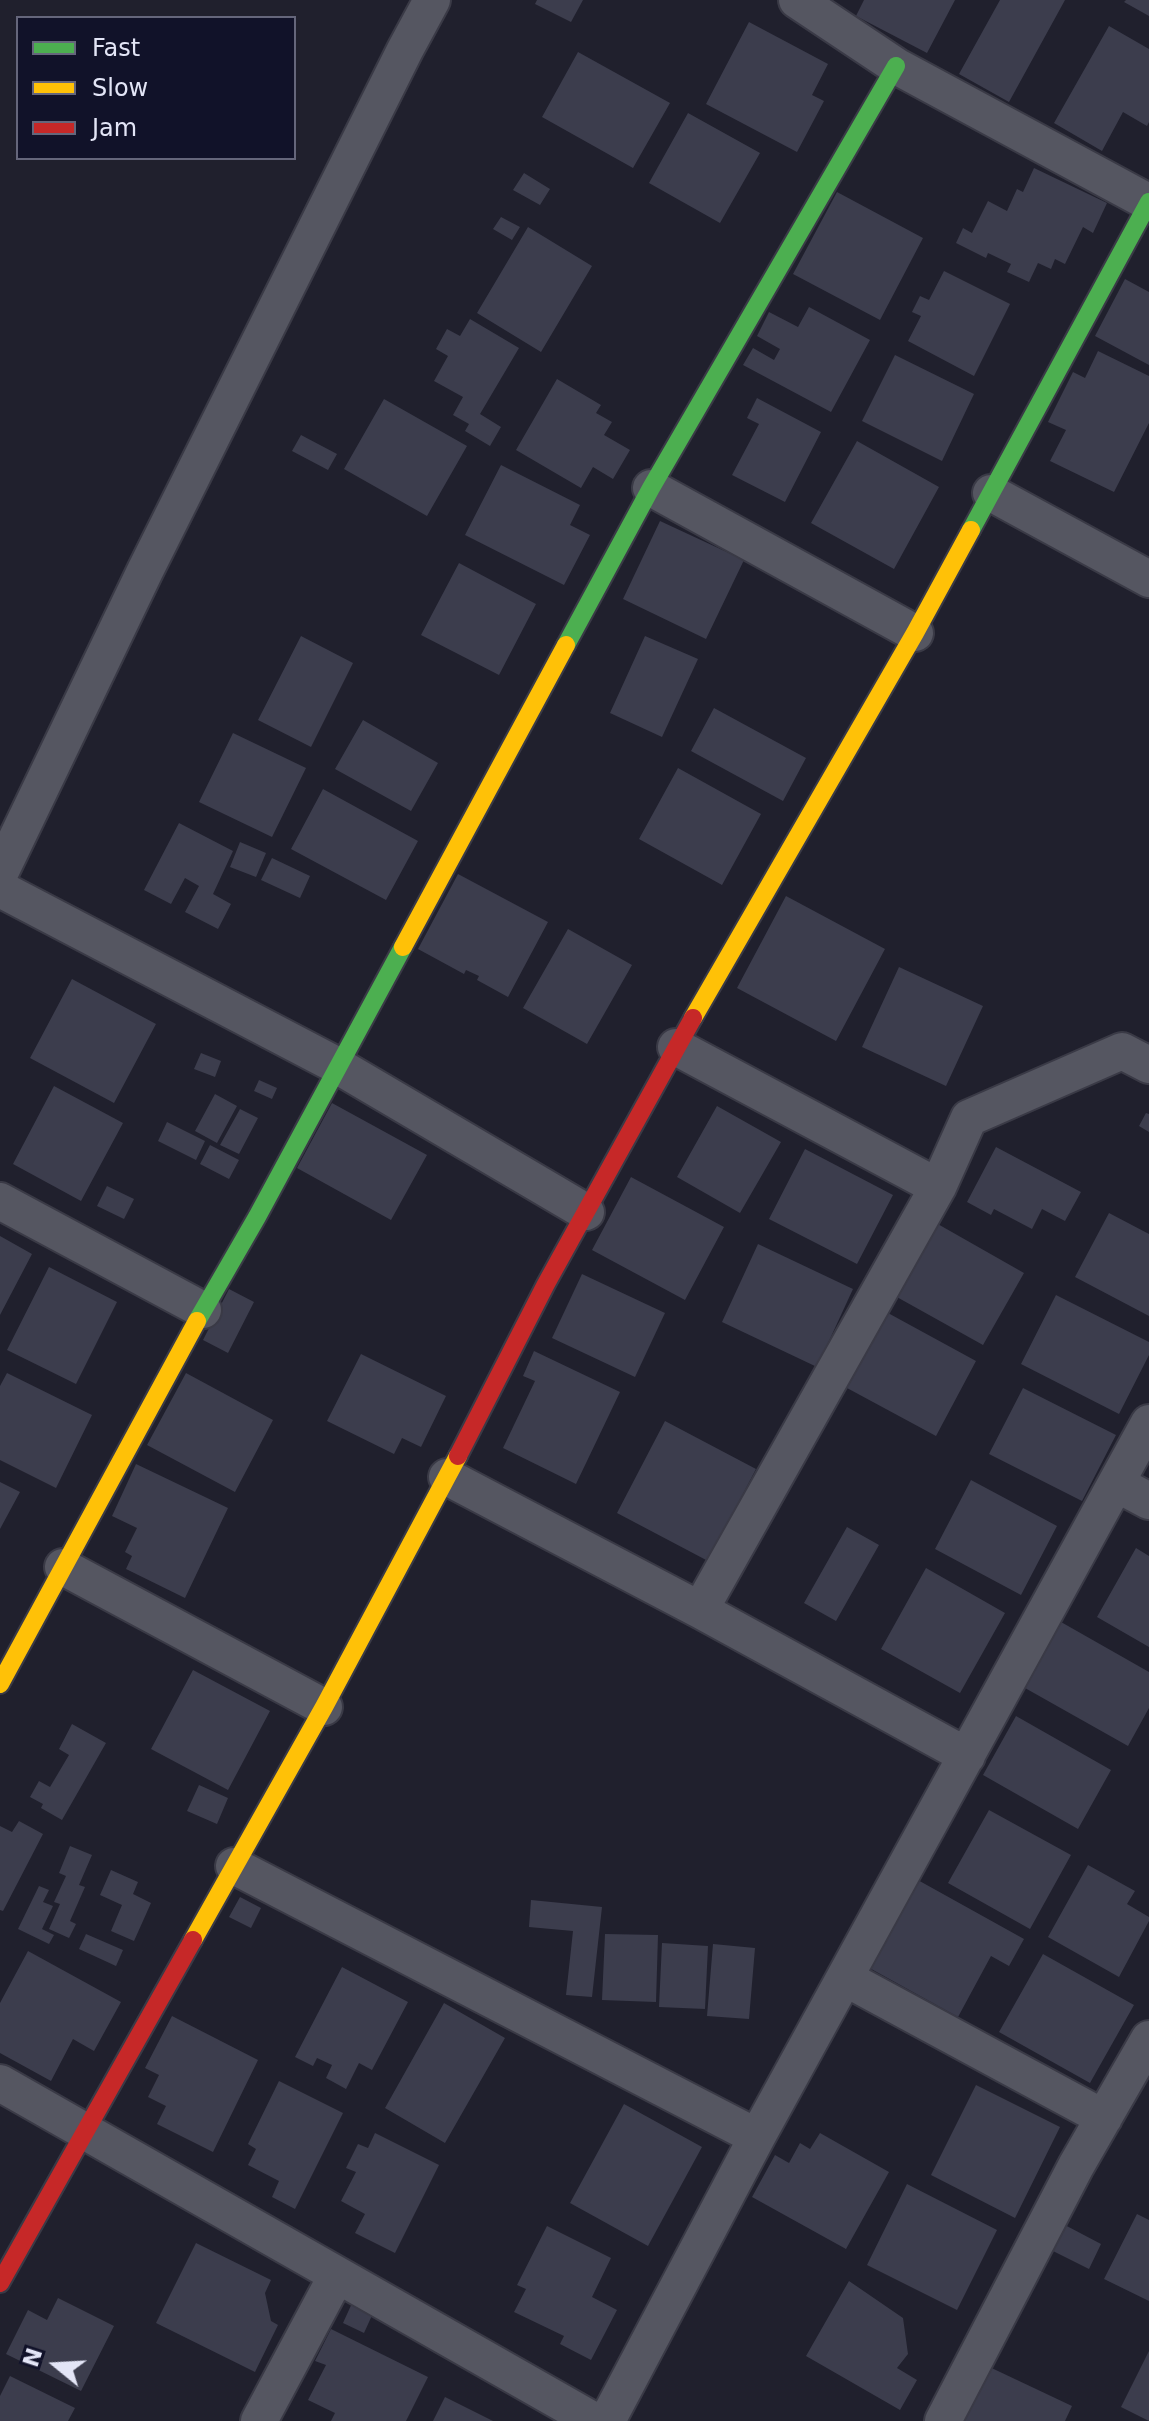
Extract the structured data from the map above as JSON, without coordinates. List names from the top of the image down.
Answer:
{
  "legend": ["Fast", "Slow", "Jam"],
  "north": "left"
}
